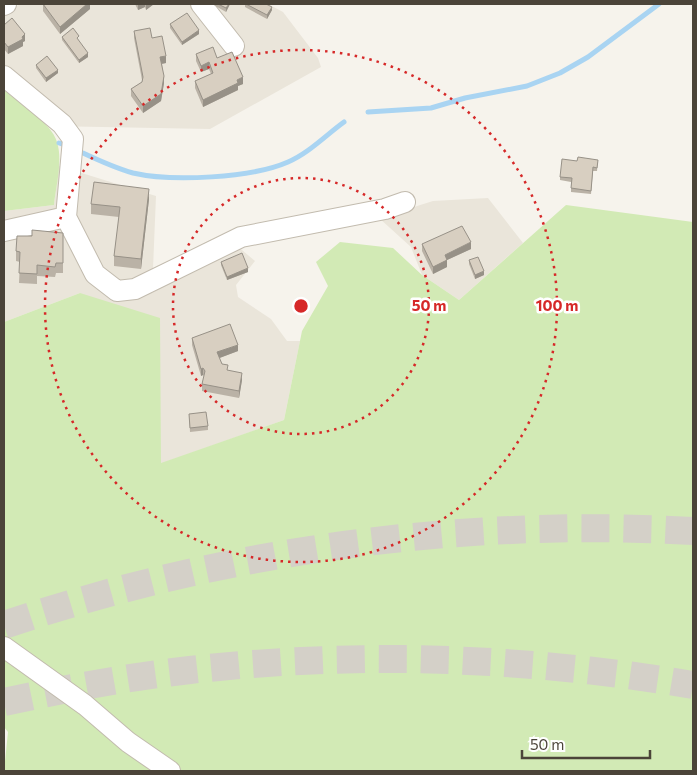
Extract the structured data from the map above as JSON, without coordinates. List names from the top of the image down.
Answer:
{
  "scale_bar": "50 m",
  "rings": ["50 m", "100 m"]
}
